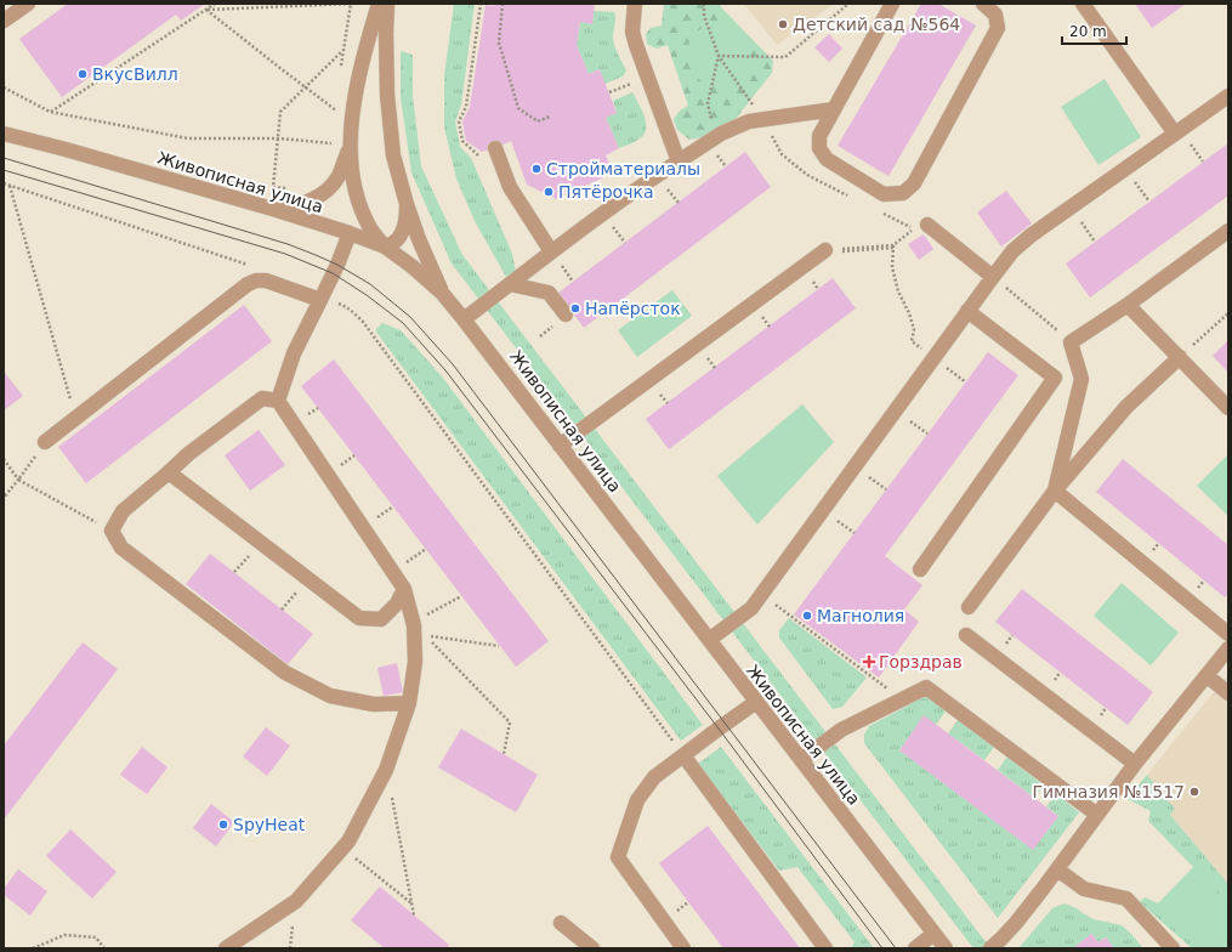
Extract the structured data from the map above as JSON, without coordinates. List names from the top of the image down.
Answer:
{
  "streets": {
    "street": ["Живописная улица"]
  },
  "places": {
    "other": [
      "Детский сад №564",
      "ВкусВилл",
      "Стройматериалы",
      "Пятёрочка",
      "Напёрсток",
      "Магнолия",
      "Гимназия №1517",
      "SpyHeat"
    ],
    "health": ["Горздрав"]
  },
  "scale_bar": "20 m"
}
